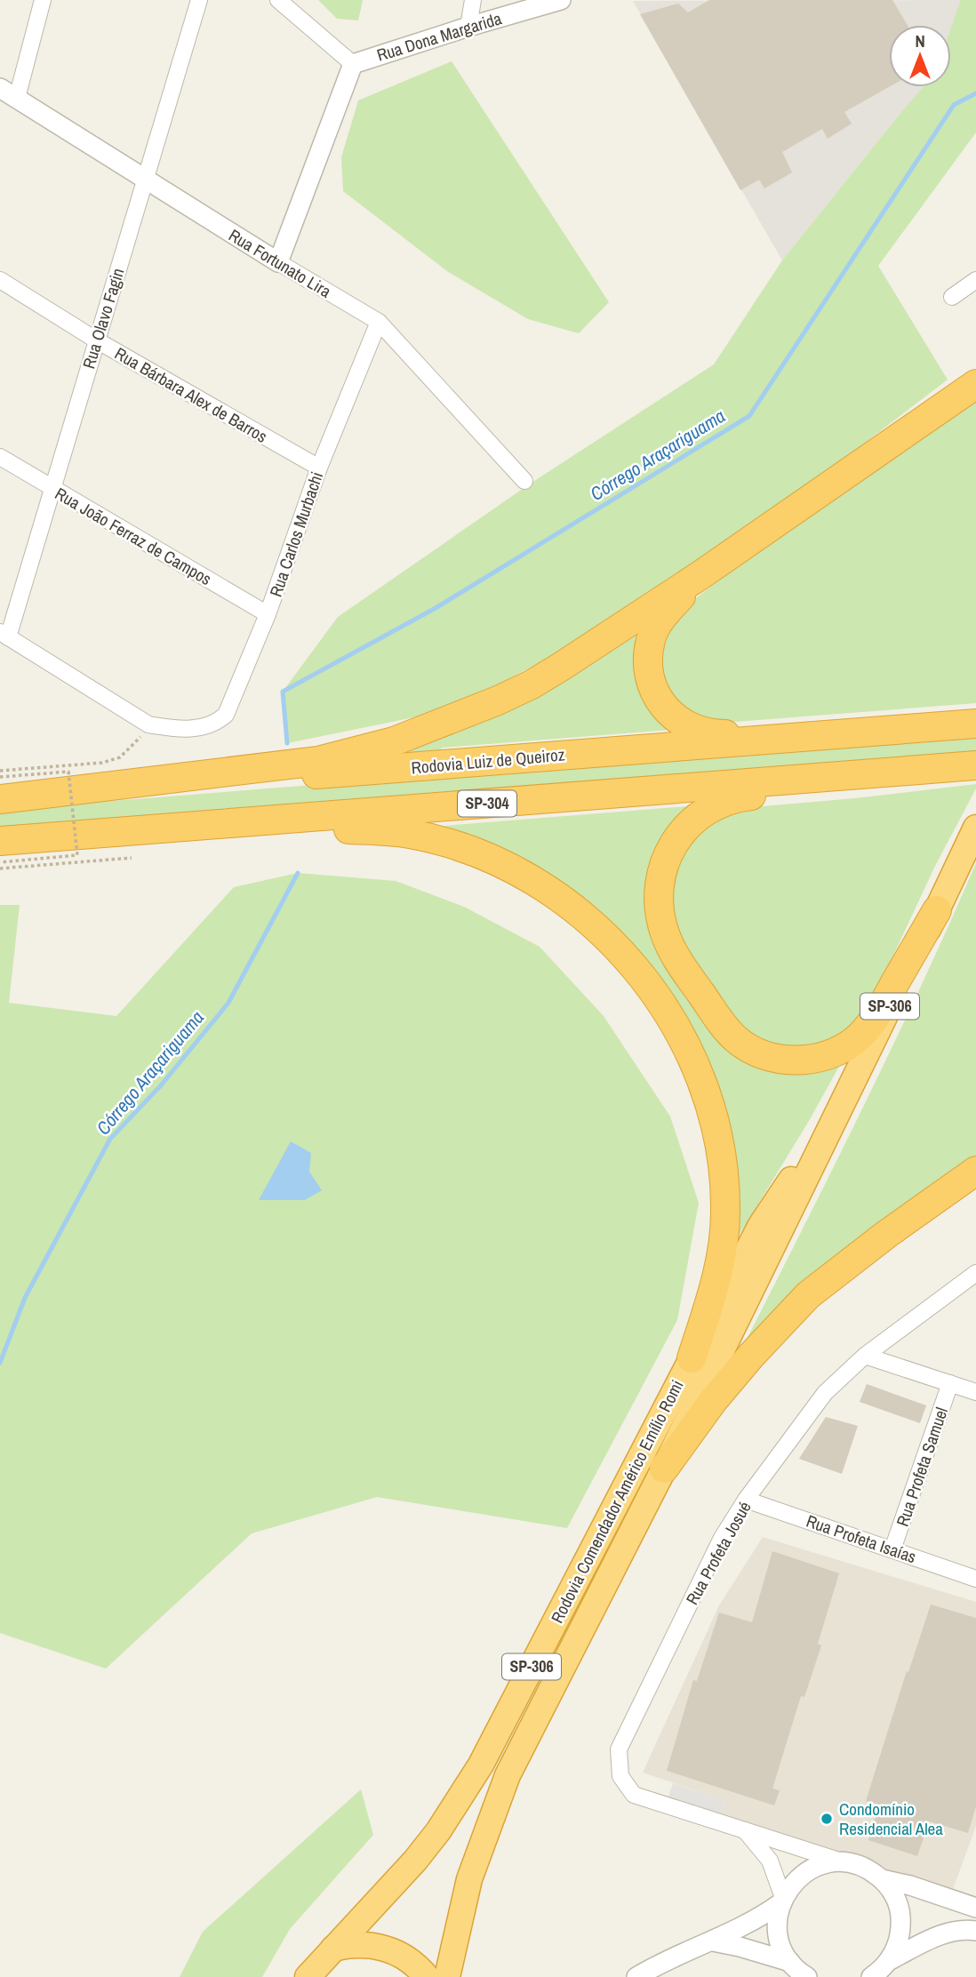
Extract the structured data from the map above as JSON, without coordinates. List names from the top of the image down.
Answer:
{
  "streets": {
    "highway": [
      "Rodovia Luiz de Queiroz",
      "SP-304",
      "SP-306",
      "Rodovia Comendador Américo Emílio Romi"
    ],
    "street": [
      "Rua Dona Margarida",
      "Rua Fortunato Lira",
      "Rua Olavo Fagin",
      "Rua Bárbara Alex de Barros",
      "Rua Carlos Murbachi",
      "Rua João Ferraz de Campos",
      "Rua Profeta Samuel",
      "Rua Profeta Isaías",
      "Rua Profeta Josué"
    ]
  },
  "crossings": [
    ["Rua Fortunato Lira", "Rua Olavo Fagin"],
    ["Rua Fortunato Lira", "Rua Carlos Murbachi"],
    ["Rua Olavo Fagin", "Rua Bárbara Alex de Barros"],
    ["Rua Olavo Fagin", "Rua João Ferraz de Campos"],
    ["Rua Bárbara Alex de Barros", "Rua Carlos Murbachi"],
    ["Rua Carlos Murbachi", "Rua João Ferraz de Campos"],
    ["Rua Profeta Samuel", "Rua Profeta Isaías"],
    ["Rua Profeta Isaías", "Rua Profeta Josué"]
  ],
  "water": ["Córrego Araçariguama"],
  "places": ["Condomínio Residencial Alea"],
  "north": "top"
}
